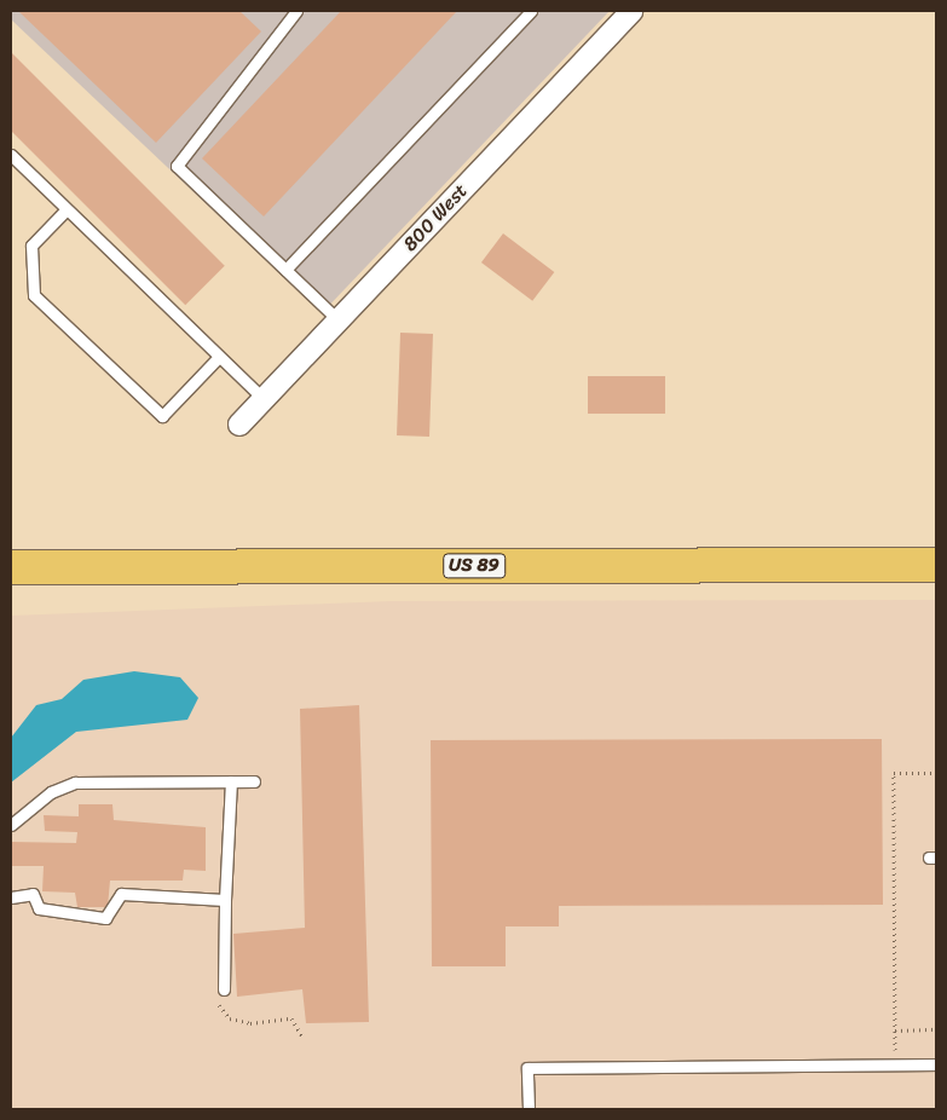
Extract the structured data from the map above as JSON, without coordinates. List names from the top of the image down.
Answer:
{
  "streets": {
    "highway": ["US 89"],
    "street": ["800 West"]
  }
}
